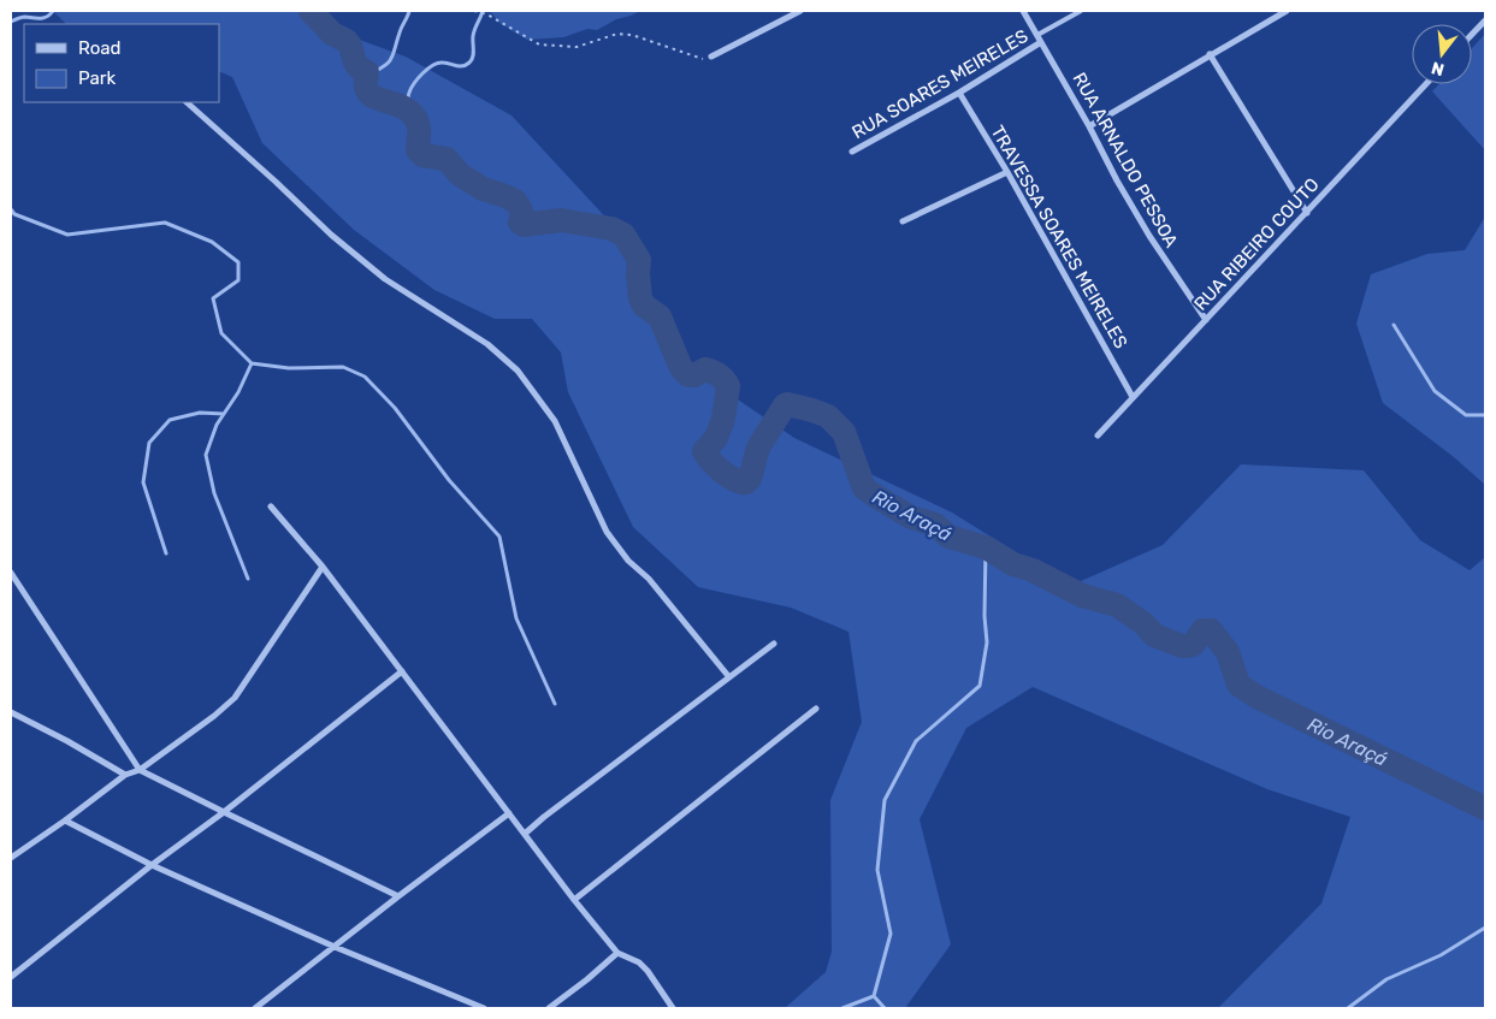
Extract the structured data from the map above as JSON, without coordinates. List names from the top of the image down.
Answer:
{
  "streets": {
    "street": [
      "RUA SOARES MEIRELES",
      "RUA ARNALDO PESSOA",
      "TRAVESSA SOARES MEIRELES",
      "RUA RIBEIRO COUTO"
    ]
  },
  "crossings": [
    ["RUA SOARES MEIRELES", "RUA ARNALDO PESSOA"],
    ["RUA SOARES MEIRELES", "TRAVESSA SOARES MEIRELES"],
    ["RUA ARNALDO PESSOA", "RUA RIBEIRO COUTO"],
    ["TRAVESSA SOARES MEIRELES", "RUA RIBEIRO COUTO"]
  ],
  "water": ["Rio Araçá"],
  "legend": ["Road", "Park"],
  "north": "bottom"
}
